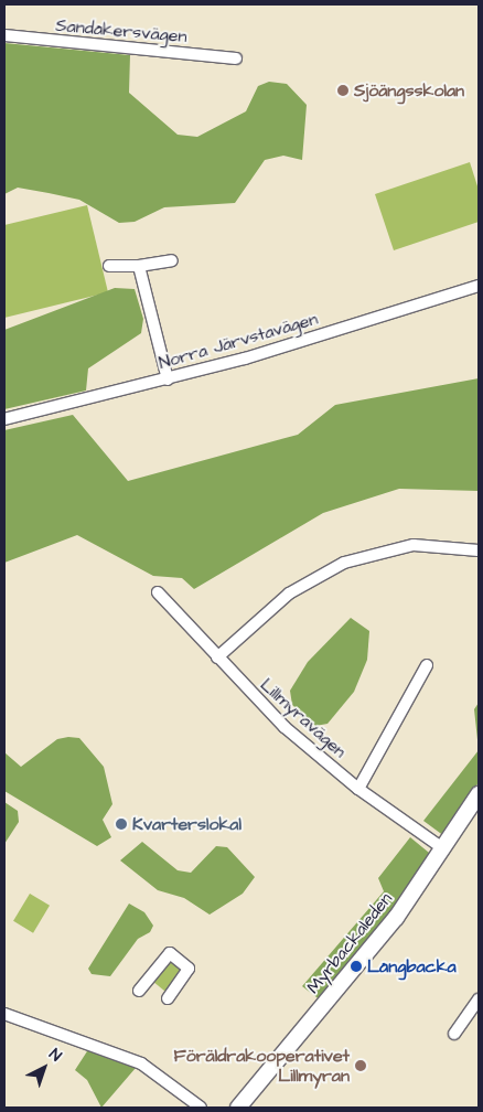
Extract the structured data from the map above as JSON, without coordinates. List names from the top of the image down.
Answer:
{
  "streets": {
    "street": [
      "Sandåkersvägen",
      "Norra Järvstavägen",
      "Lillmyravägen",
      "Myrbackaleden"
    ]
  },
  "crossings": [
    ["Lillmyravägen", "Myrbackaleden"]
  ],
  "places": [
    "Sjöängsskolan",
    "Kvarterslokal",
    "Långbacka",
    "Föräldrakooperativet Lillmyran"
  ],
  "north": "top right"
}
